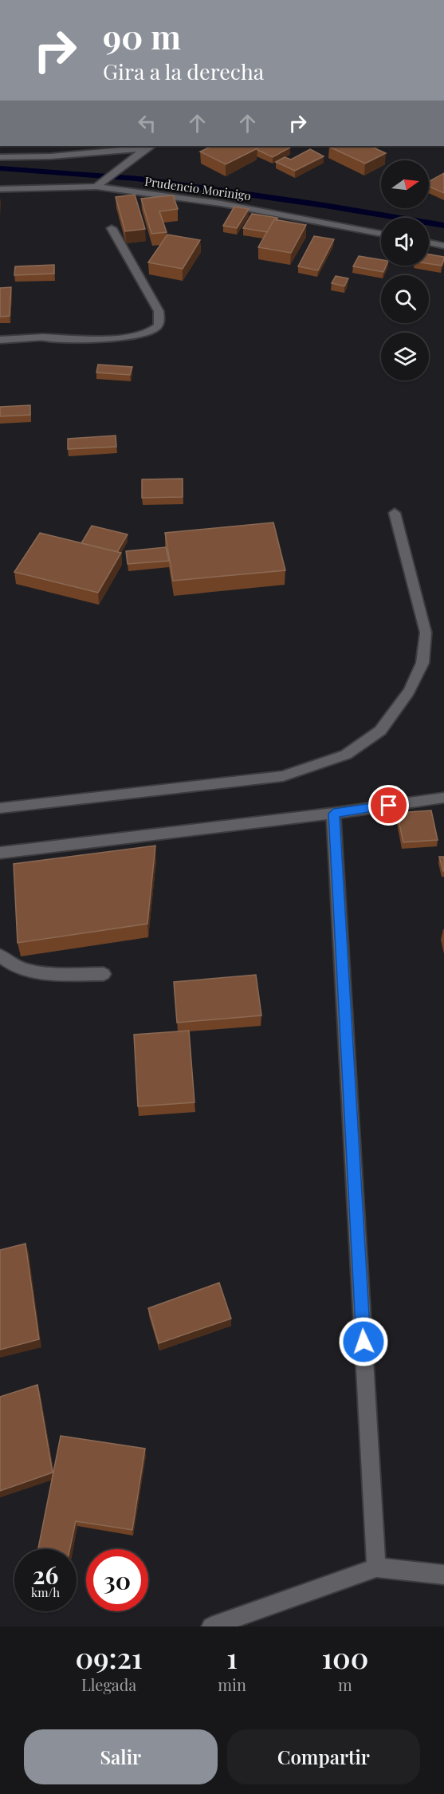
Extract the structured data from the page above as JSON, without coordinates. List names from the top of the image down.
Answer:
{
  "streets": {
    "street": ["Prudencio Morinigo"]
  },
  "north": "right",
  "page": {
    "turn": ["90 m", "Gira a la derecha"],
    "speed": "26 km/h",
    "limit": "30",
    "eta": [
      "09:21",
      "Llegada",
      "1",
      "min",
      "100",
      "m"
    ],
    "buttons": ["Salir", "Compartir"]
  }
}
